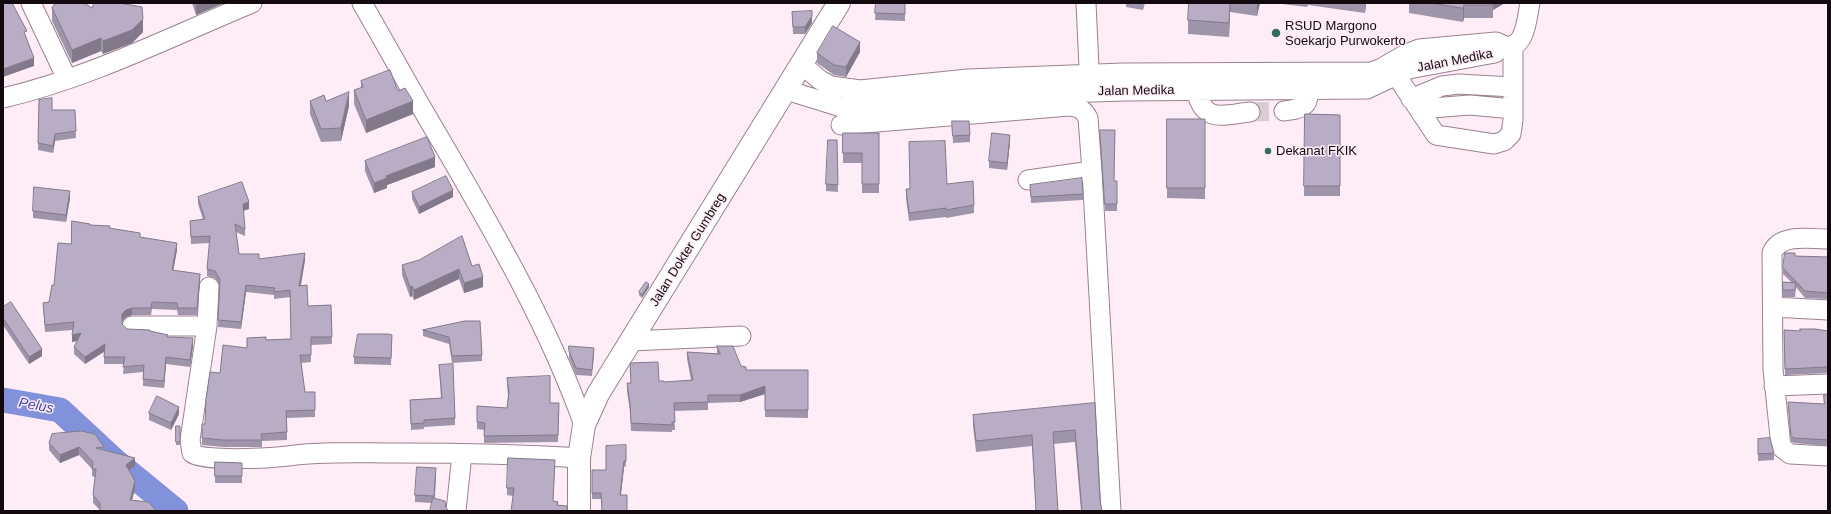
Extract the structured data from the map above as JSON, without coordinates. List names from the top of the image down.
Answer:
{
  "streets": {
    "main road": ["Jalan Dokter Gumbreg"],
    "street": ["Jalan Medika"]
  },
  "crossings": [
    ["Jalan Medika", "Jalan Dokter Gumbreg"]
  ],
  "water": ["Pelus"],
  "places": ["RSUD Margono Soekarjo Purwokerto", "Dekanat FKIK"]
}
